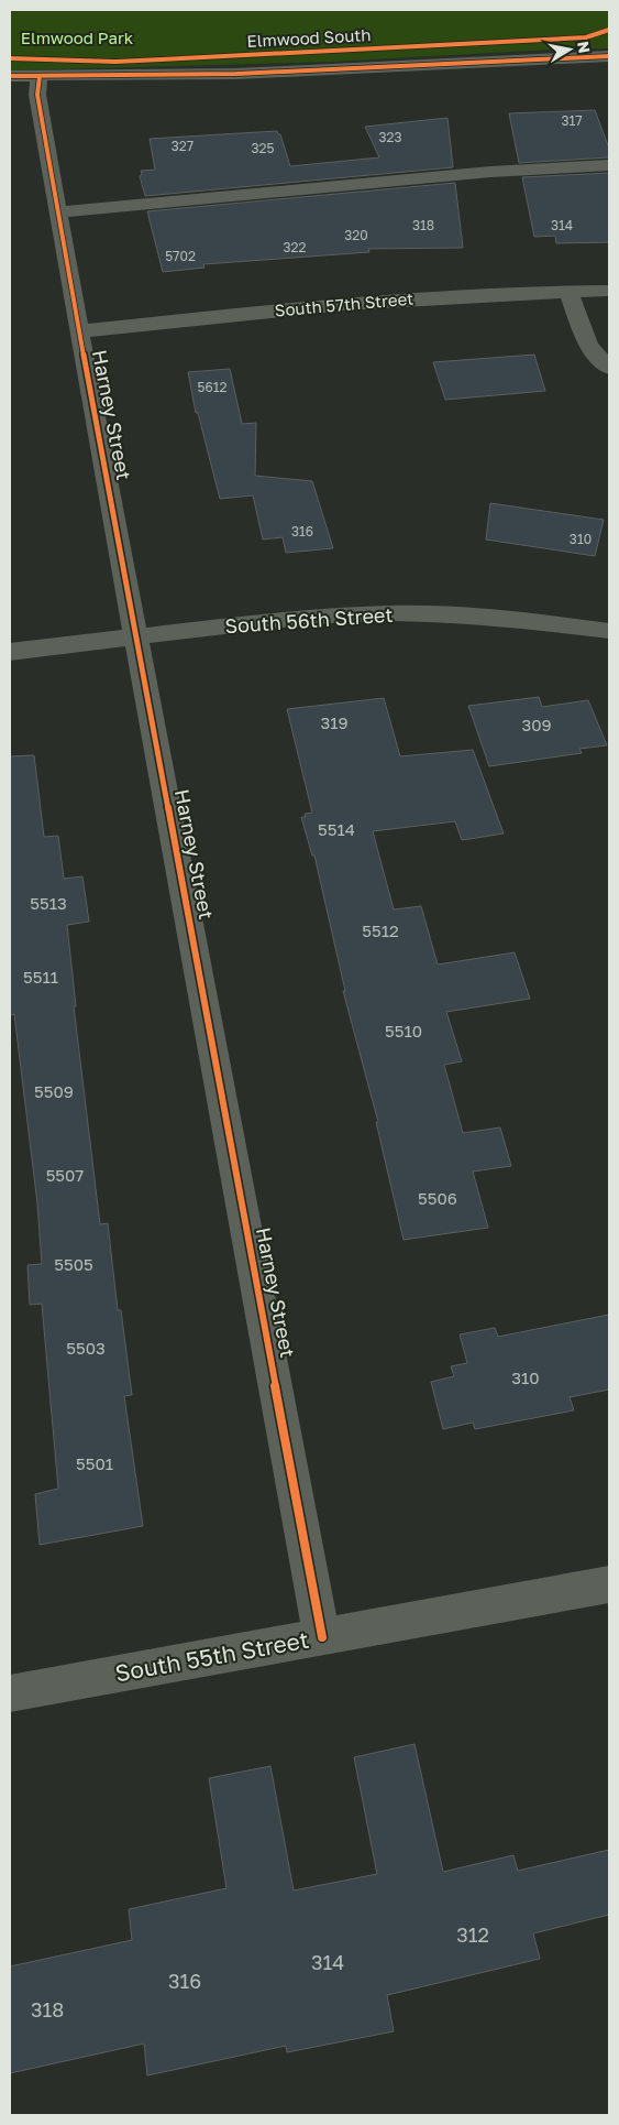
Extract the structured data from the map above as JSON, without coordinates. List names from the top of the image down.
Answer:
{
  "streets": {
    "street": [
      "South 57th Street",
      "Harney Street",
      "South 56th Street",
      "South 55th Street"
    ],
    "cycle path": ["Elmwood South"]
  },
  "crossings": [
    ["South 57th Street", "Harney Street"],
    ["Harney Street", "South 56th Street"],
    ["Harney Street", "South 55th Street"]
  ],
  "parks": ["Elmwood Park"],
  "house_numbers": [
    "317",
    "323",
    "327",
    "325",
    "318",
    "314",
    "320",
    "322",
    "5702",
    "5612",
    "316",
    "310",
    "319",
    "309",
    "5514",
    "5513",
    "5512",
    "5511",
    "5510",
    "5509",
    "5507",
    "5506",
    "5505",
    "5503",
    "310",
    "5501",
    "312",
    "314",
    "316",
    "318"
  ],
  "north": "right"
}
